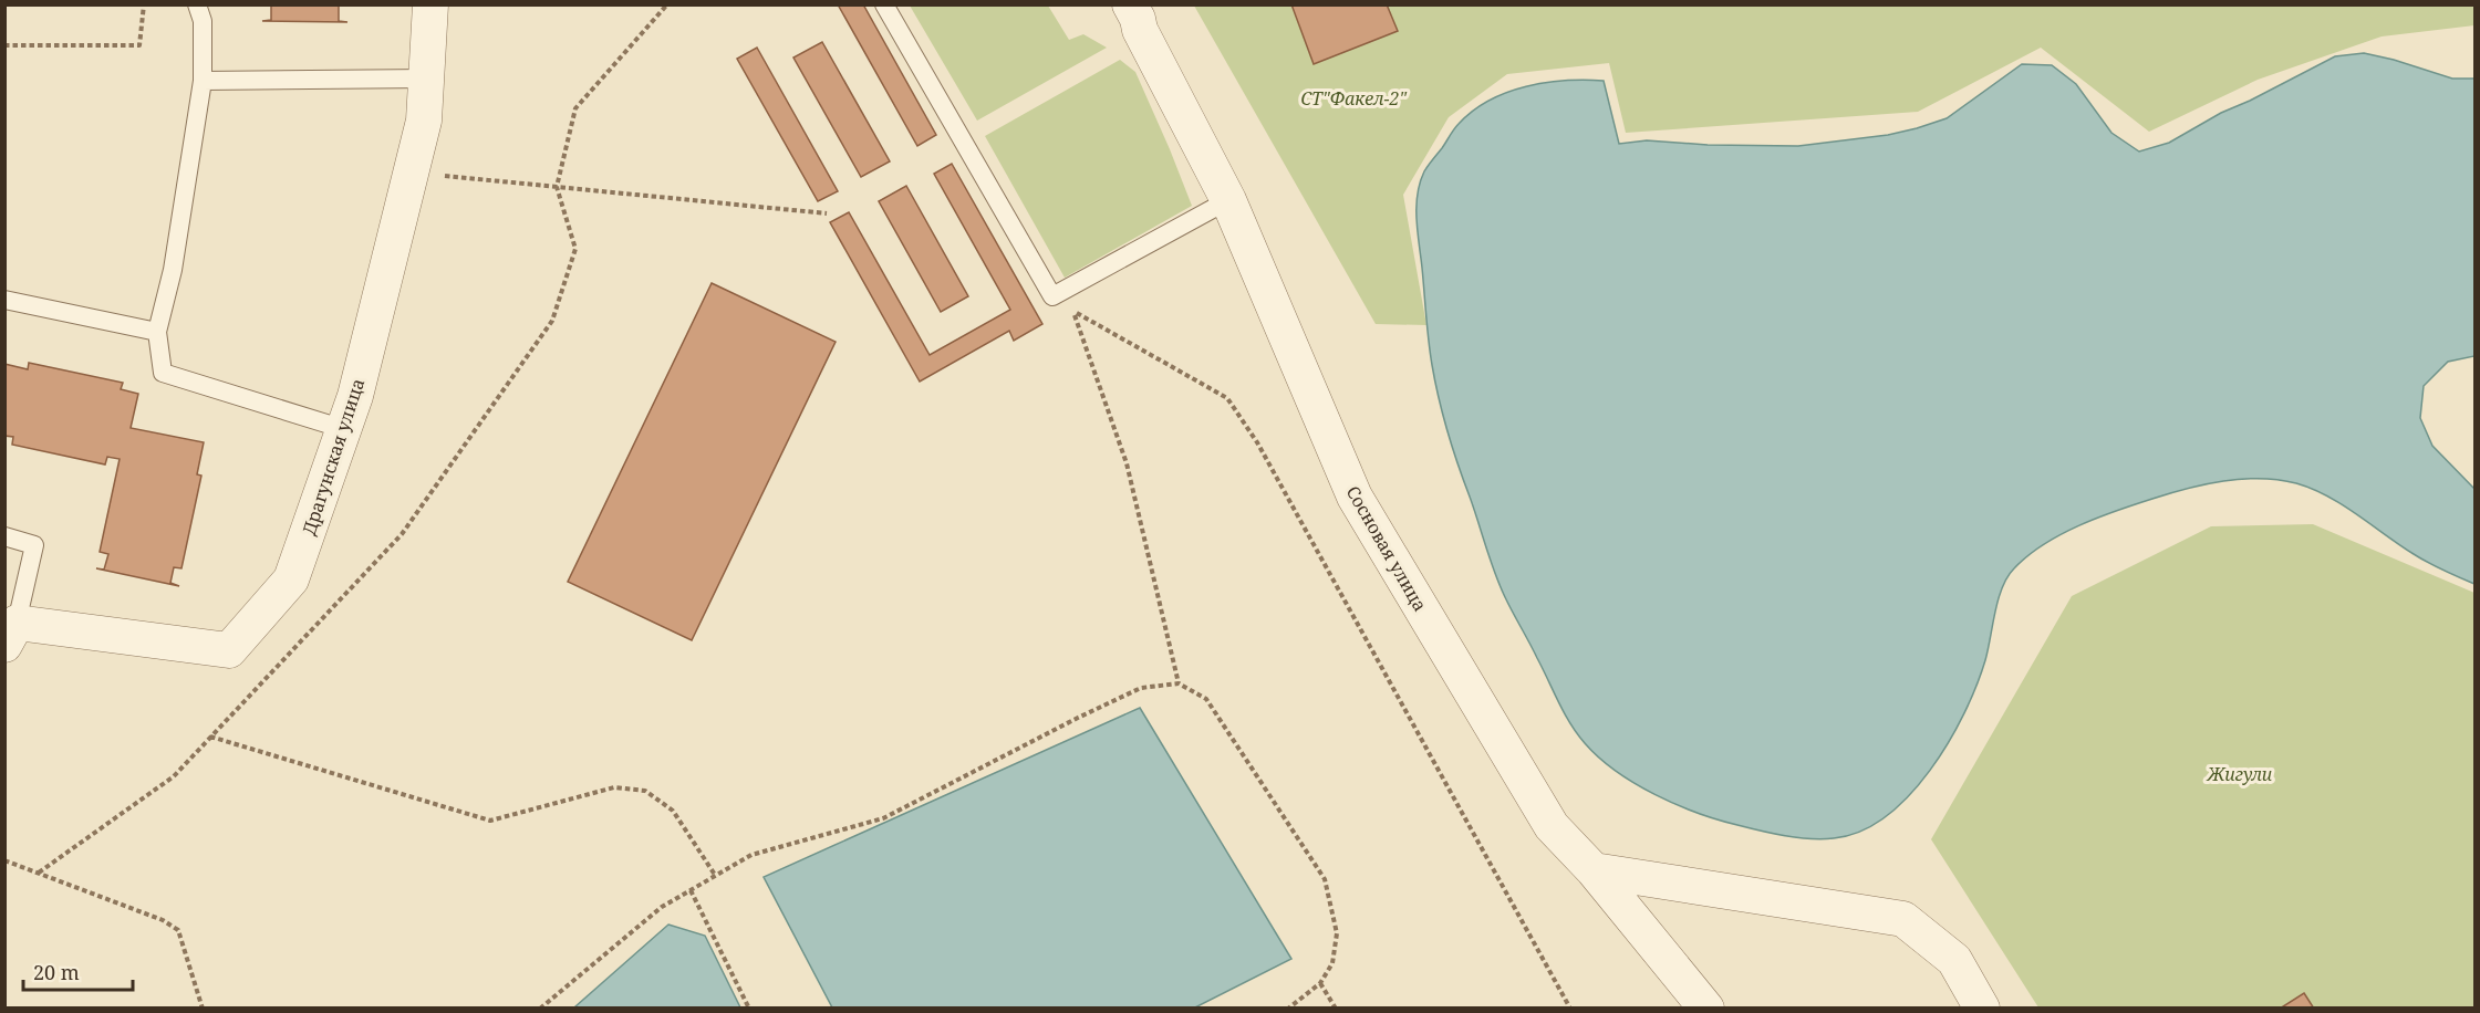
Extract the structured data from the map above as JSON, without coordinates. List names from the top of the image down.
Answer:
{
  "streets": {
    "street": ["Драгунская улица", "Сосновая улица"]
  },
  "parks": ["СТ\"Факел-2\"", "Жигули"],
  "scale_bar": "20 m"
}
